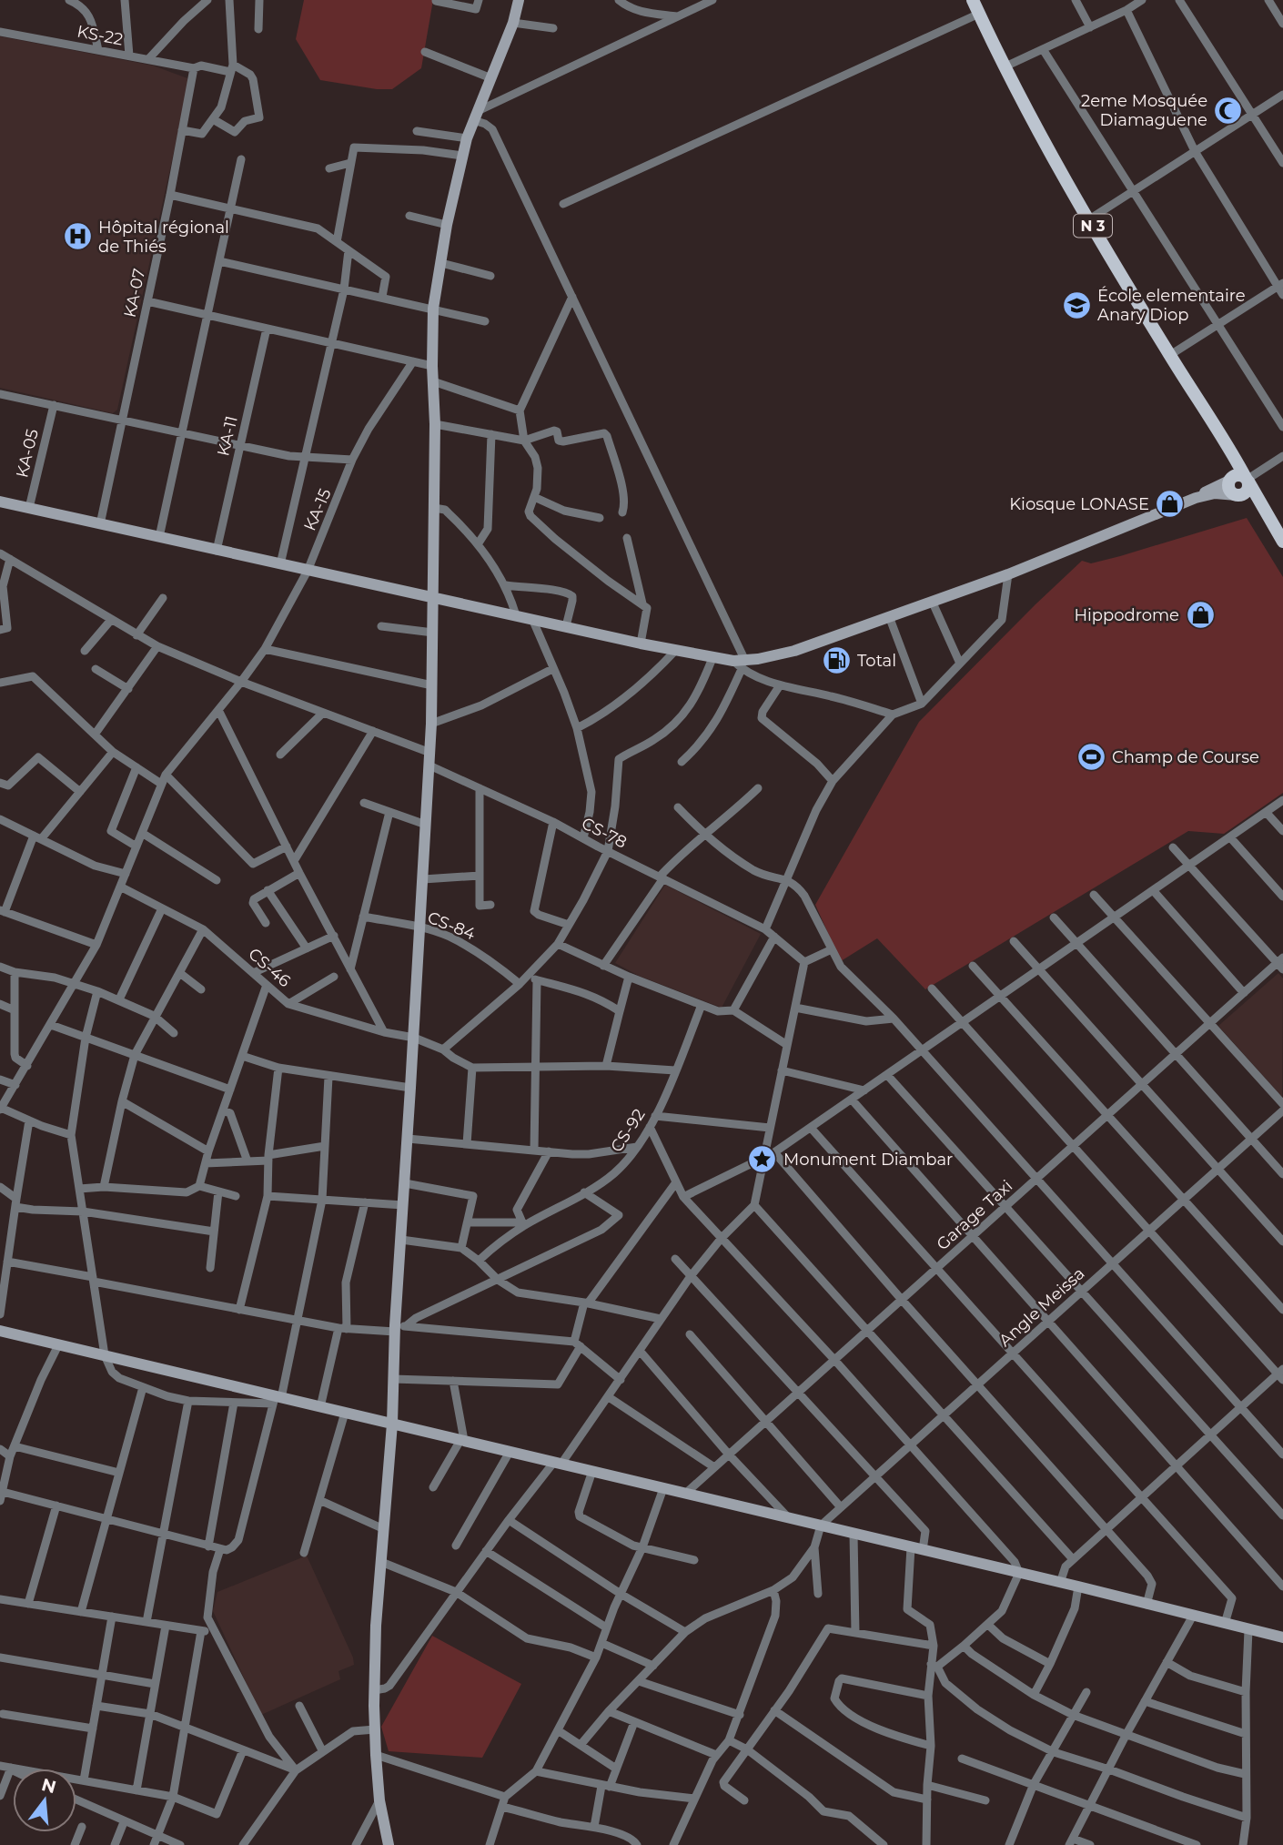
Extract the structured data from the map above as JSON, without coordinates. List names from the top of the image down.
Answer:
{
  "streets": {
    "main road": ["N 3"],
    "street": [
      "KS-22",
      "KA-07",
      "KA-11",
      "KA-05",
      "KA-15",
      "CS-78",
      "CS-84",
      "CS-46",
      "CS-92",
      "Garage Taxi",
      "Angle Meissa"
    ]
  },
  "crossings": [
    ["KS-22", "KA-07"],
    ["KA-15", "CS-46"]
  ],
  "places": {
    "mosque": ["2eme Mosquée Diamaguene"],
    "hospital": ["Hôpital régional de Thiés"],
    "school or university": ["École elementaire Anary Diop"],
    "shop": ["Kiosque LONASE", "Hippodrome"],
    "fuel station": ["Total"],
    "sports": ["Champ de Course"],
    "place": ["Monument Diambar"]
  },
  "north": "top"
}
